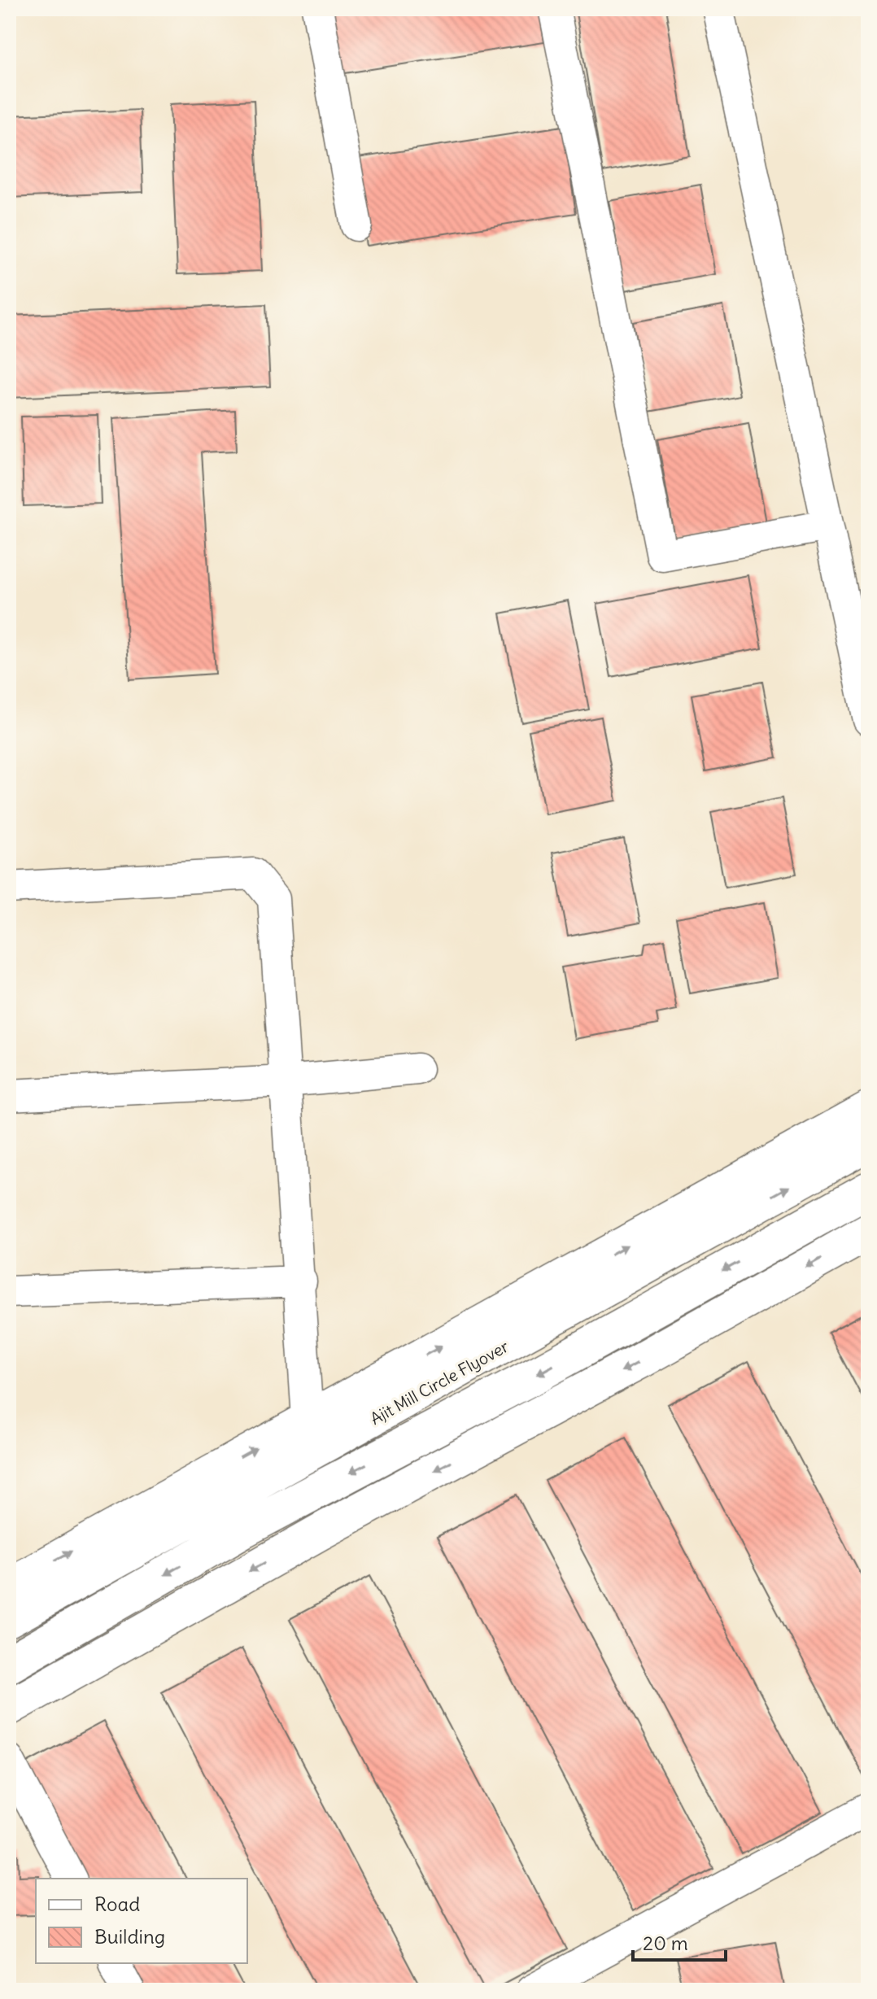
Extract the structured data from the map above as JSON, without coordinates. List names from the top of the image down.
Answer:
{
  "streets": {
    "street": ["Ajit Mill Circle Flyover"]
  },
  "legend": ["Road", "Building"],
  "scale_bar": "20 m"
}
